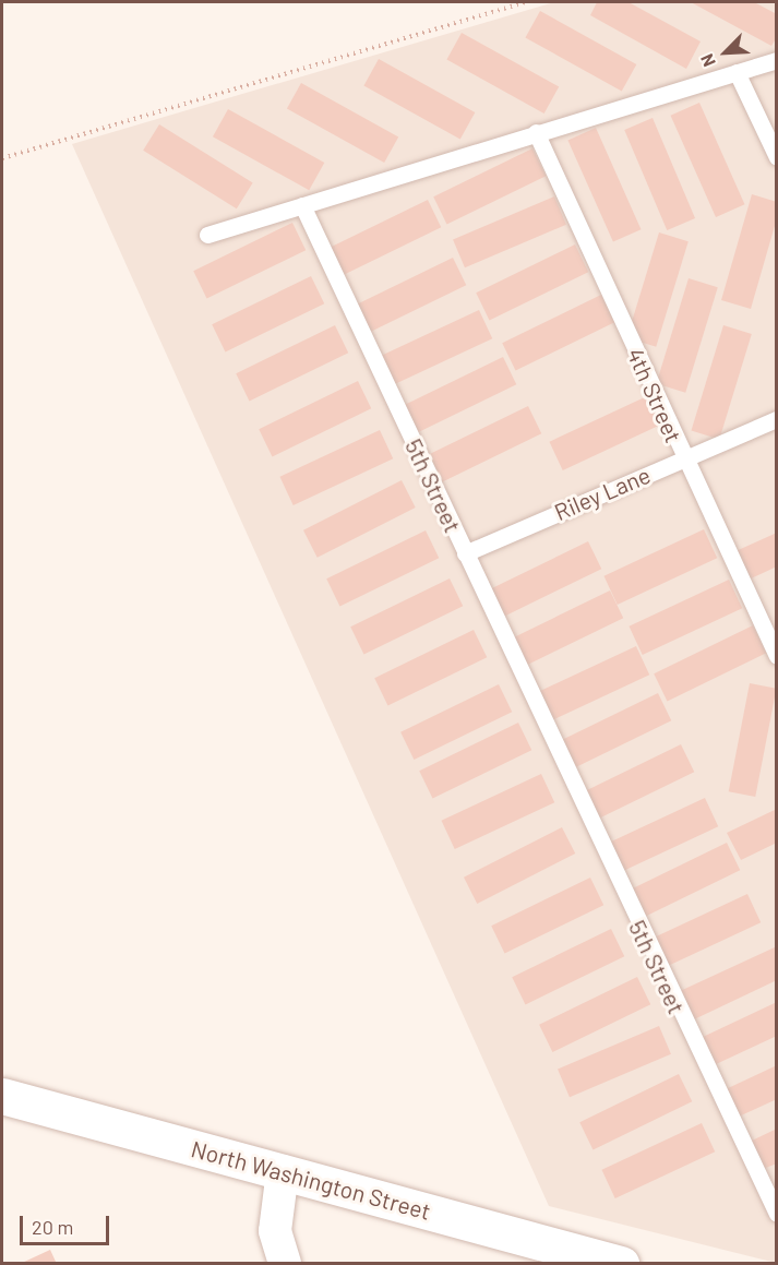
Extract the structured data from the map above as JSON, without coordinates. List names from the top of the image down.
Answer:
{
  "streets": {
    "main road": ["North Washington Street"],
    "lane": ["4th Street", "5th Street", "Riley Lane"]
  },
  "crossings": [
    ["4th Street", "Riley Lane"],
    ["5th Street", "Riley Lane"]
  ],
  "scale_bar": "20 m",
  "north": "bottom left"
}
